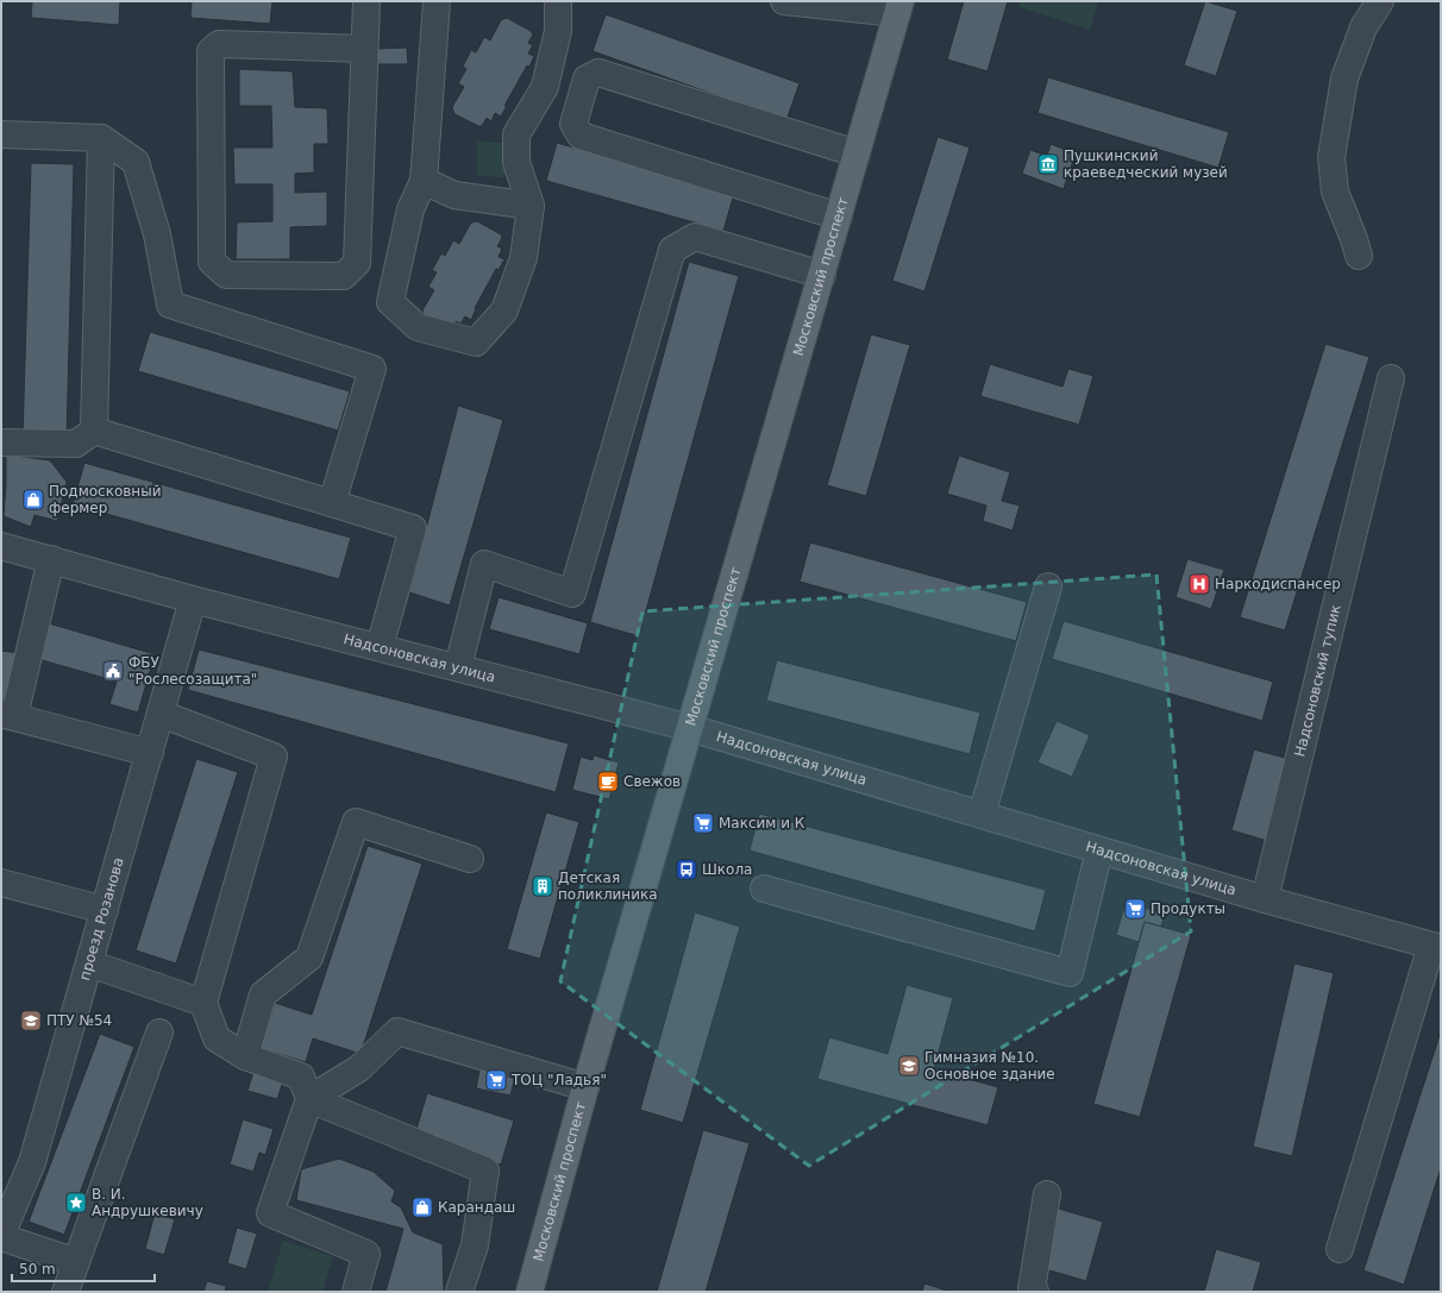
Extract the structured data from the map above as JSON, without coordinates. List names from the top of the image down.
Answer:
{
  "streets": {
    "main road": ["Московский проспект"],
    "street": ["Надсоновская улица", "Надсоновский тупик", "проезд Розанова"]
  },
  "crossings": [
    ["Московский проспект", "Надсоновская улица"],
    ["Надсоновская улица", "Надсоновский тупик"],
    ["Надсоновская улица", "проезд Розанова"]
  ],
  "places": {
    "museum": ["Пушкинский краеведческий музей"],
    "shop": ["Подмосковный фермер", "Карандаш"],
    "hospital": ["Наркодиспансер"],
    "public building": ["ФБУ \"Рослесозащита\""],
    "cafe": ["Свежов"],
    "supermarket": ["Максим и К", "Продукты", "ТОЦ \"Ладья\""],
    "bus stop": ["Школа"],
    "building": ["Детская поликлиника"],
    "school or university": ["ПТУ №54", "Гимназия №10. Основное здание"],
    "place": ["В. И. Андрушкевичу"]
  },
  "scale_bar": "50 m"
}
